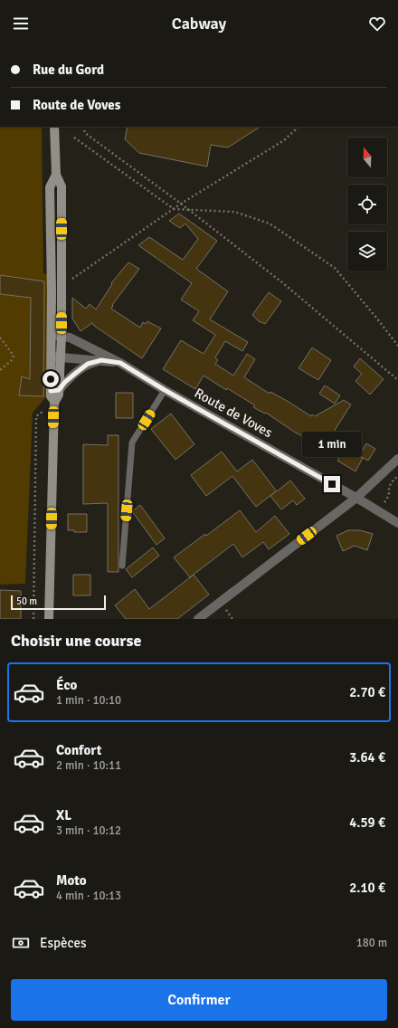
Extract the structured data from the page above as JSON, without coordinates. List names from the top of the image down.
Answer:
{
  "streets": {
    "street": ["Route de Voves"]
  },
  "scale_bar": "50 m",
  "north": "top",
  "page": {
    "header": "Cabway",
    "banner": ["Rue du Gord", "Route de Voves"],
    "bubble": "1 min",
    "scale": "50 m",
    "heading": "Choisir une course",
    "list": [
      {
        "name": "Éco",
        "note": "1 min · 10:10",
        "value": "2.70 €"
      },
      {
        "name": "Confort",
        "note": "2 min · 10:11",
        "value": "3.64 €"
      },
      {
        "name": "XL",
        "note": "3 min · 10:12",
        "value": "4.59 €"
      },
      {
        "name": "Moto",
        "note": "4 min · 10:13",
        "value": "2.10 €"
      }
    ],
    "pay": ["Espèces", "180 m"],
    "buttons": "Confirmer"
  }
}
